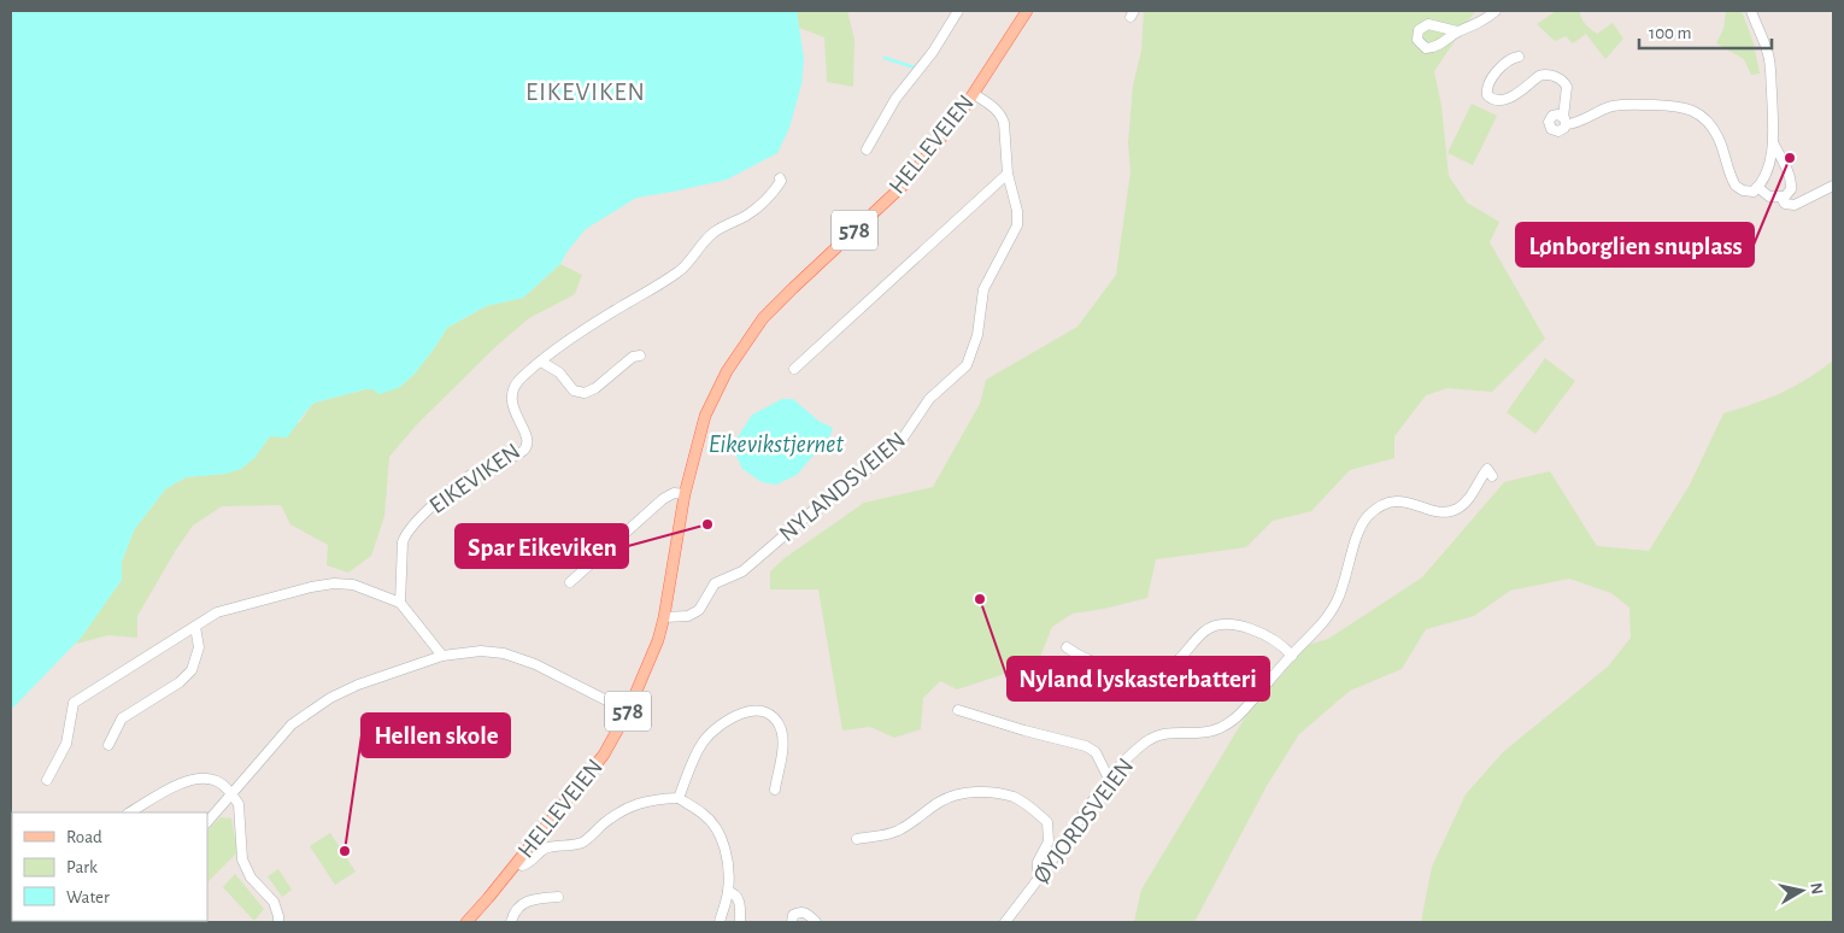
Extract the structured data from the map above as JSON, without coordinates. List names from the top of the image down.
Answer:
{
  "streets": {
    "main road": ["HELLEVEIEN", "578"],
    "street": ["EIKEVIKEN", "NYLANDSVEIEN", "ØYJORDSVEIEN"]
  },
  "crossings": [
    ["HELLEVEIEN", "NYLANDSVEIEN"]
  ],
  "districts": ["EIKEVIKEN"],
  "water": ["Eikevikstjernet"],
  "places": [
    "Lønborglien snuplass",
    "Spar Eikeviken",
    "Nyland lyskasterbatteri",
    "Hellen skole"
  ],
  "legend": ["Road", "Park", "Water"],
  "scale_bar": "100 m",
  "north": "right"
}
